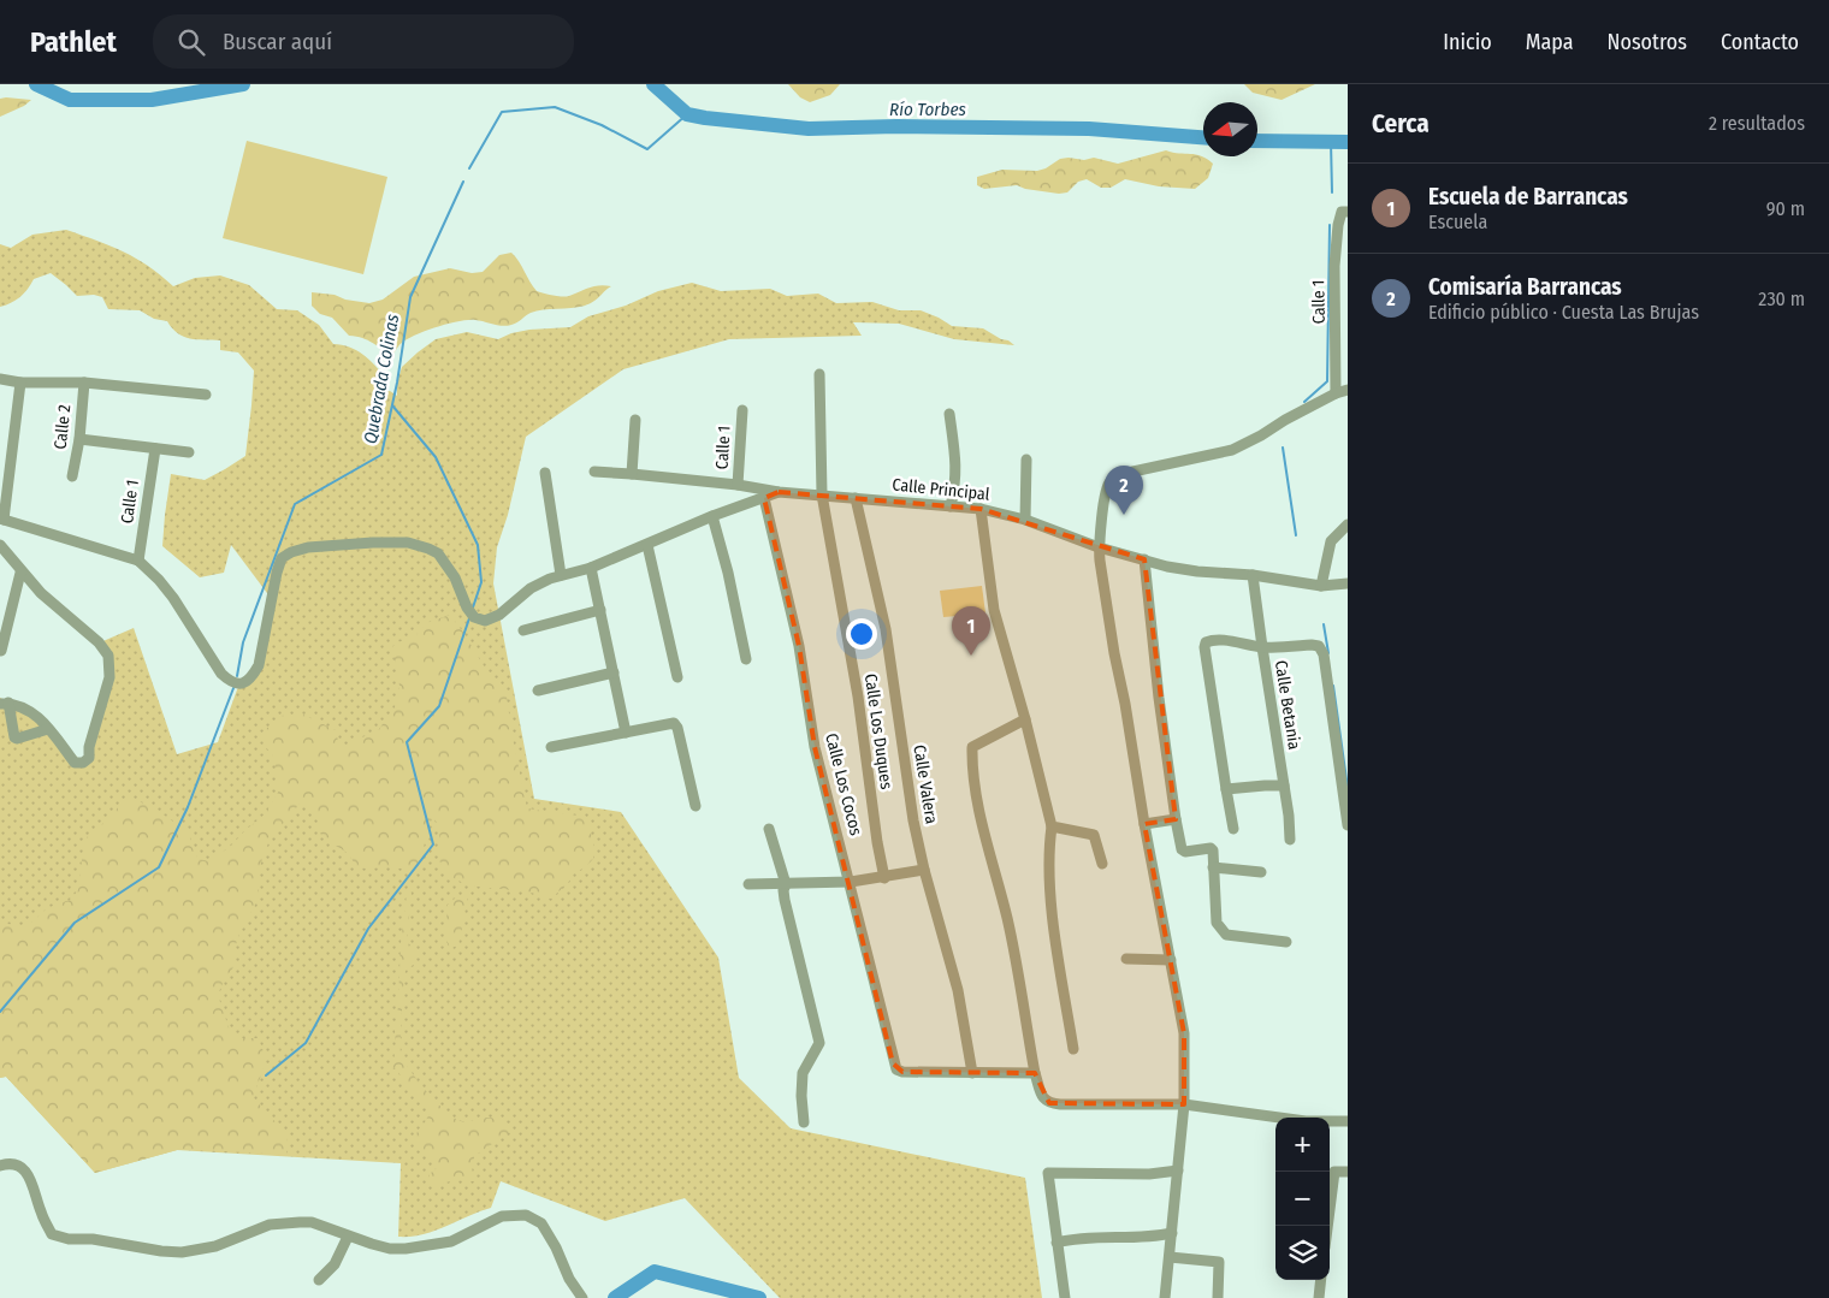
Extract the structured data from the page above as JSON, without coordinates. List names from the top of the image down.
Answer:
{
  "streets": {
    "street": [
      "Calle 1",
      "Calle 2",
      "Calle Principal",
      "Calle Betania",
      "Calle Los Duques",
      "Calle Los Cocos",
      "Calle Valera"
    ]
  },
  "crossings": [
    ["Calle 1", "Calle Principal"],
    ["Calle Principal", "Calle Betania"],
    ["Calle Principal", "Calle Los Duques"],
    ["Calle Principal", "Calle Valera"],
    ["Calle Los Cocos", "Calle Valera"]
  ],
  "water": ["Río Torbes", "Quebrada Colinas"],
  "north": "left",
  "page": {
    "header": "Pathlet",
    "search": "Buscar aquí",
    "nav": [
      "Inicio",
      "Mapa",
      "Nosotros",
      "Contacto"
    ],
    "heading": ["Cerca", "2 resultados"],
    "list": [
      {
        "mark": "1",
        "name": "Escuela de Barrancas",
        "note": "Escuela",
        "value": "90 m"
      },
      {
        "mark": "2",
        "name": "Comisaría Barrancas",
        "note": "Edificio público · Cuesta Las Brujas",
        "value": "230 m"
      }
    ],
    "pins": ["2", "1"],
    "map_buttons": ["+", "−"]
  }
}
